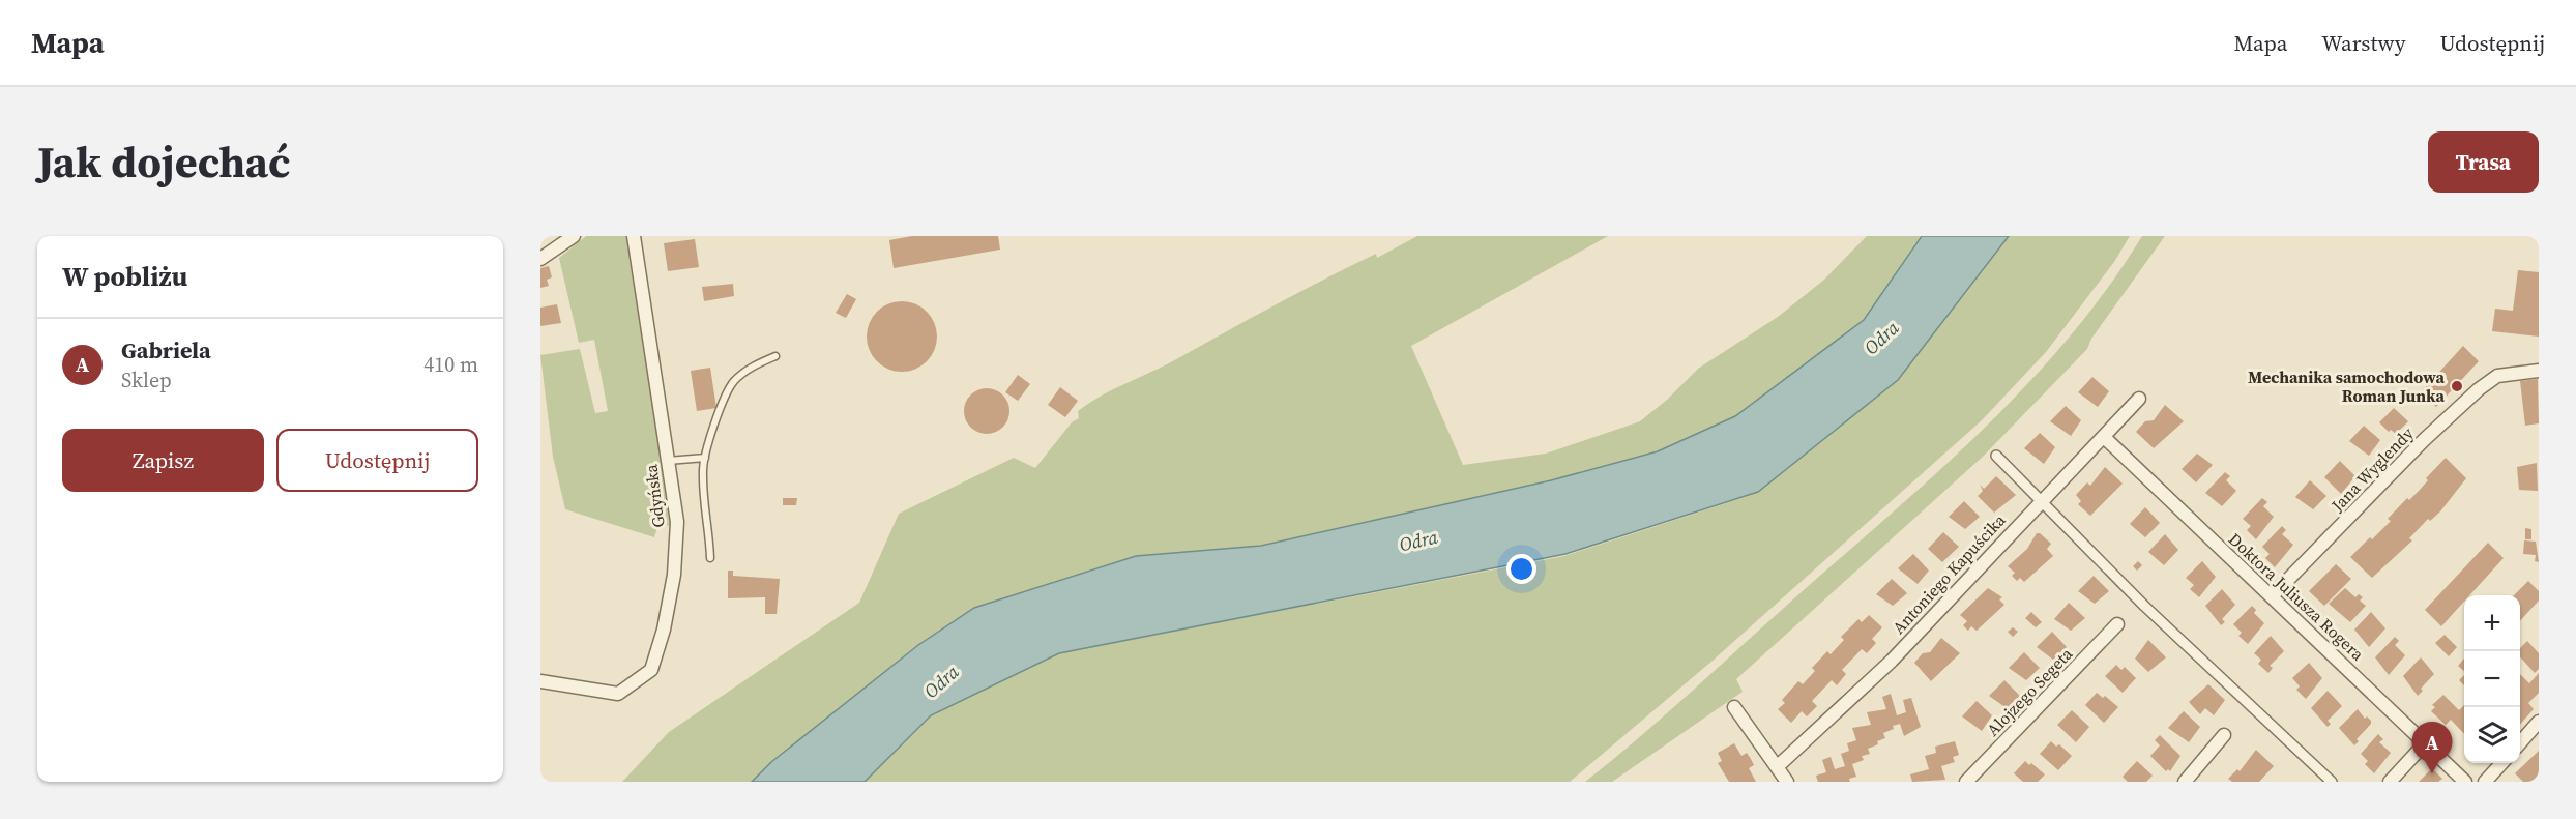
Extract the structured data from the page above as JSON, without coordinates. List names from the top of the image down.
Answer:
{
  "streets": {
    "street": [
      "Jana Wyglendy",
      "Gdyńska",
      "Antoniego Kapuścika",
      "Doktora Juliusza Rogera",
      "Alojzego Segeta"
    ]
  },
  "crossings": [
    ["Jana Wyglendy", "Doktora Juliusza Rogera"],
    ["Antoniego Kapuścika", "Doktora Juliusza Rogera"]
  ],
  "water": ["Odra"],
  "places": ["Mechanika samochodowa Roman Junka"],
  "page": {
    "header": "Mapa",
    "nav": ["Mapa", "Warstwy", "Udostępnij"],
    "title": "Jak dojechać",
    "buttons": [
      "Trasa",
      ["Zapisz", "Udostępnij"]
    ],
    "heading": "W pobliżu",
    "list": [
      {
        "mark": "A",
        "name": "Gabriela",
        "note": "Sklep",
        "value": "410 m"
      }
    ],
    "map_buttons": ["+", "−"],
    "pins": "A"
  }
}
